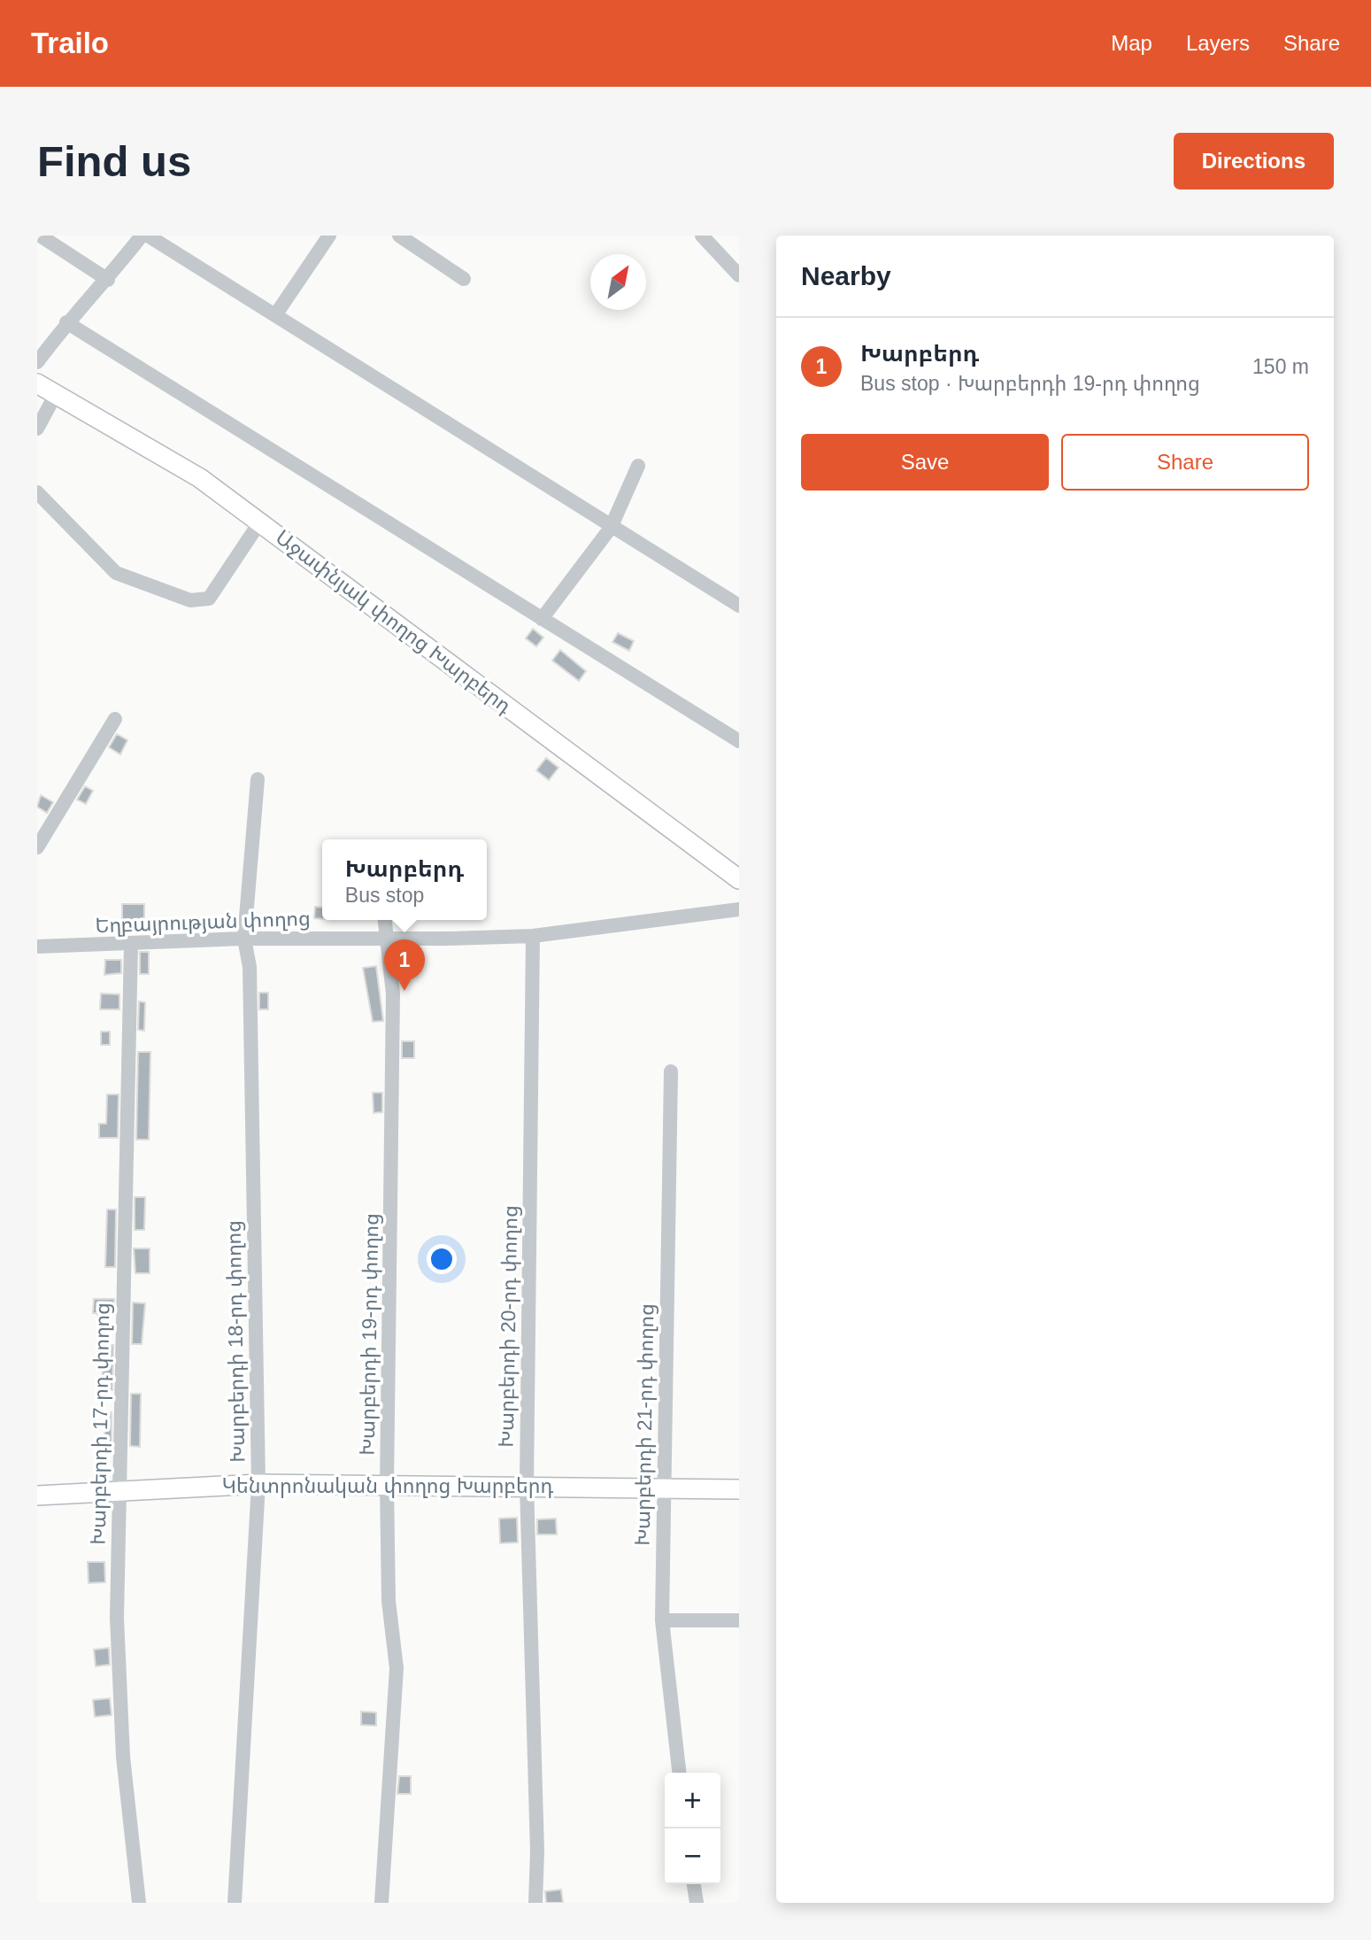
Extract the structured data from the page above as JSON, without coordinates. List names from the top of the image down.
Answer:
{
  "streets": {
    "street": [
      "Աջափնյակ փողոց Խարբերդ",
      "Եղբայրության փողոց",
      "Խարբերդի 20-րդ փողոց",
      "Խարբերդի 19-րդ փողոց",
      "Խարբերդի 18-րդ փողոց",
      "Խարբերդի 17-րդ փողոց",
      "Խարբերդի 21-րդ փողոց",
      "Կենտրոնական փողոց Խարբերդ"
    ]
  },
  "crossings": [
    ["Եղբայրության փողոց", "Խարբերդի 20-րդ փողոց"],
    ["Եղբայրության փողոց", "Խարբերդի 19-րդ փողոց"],
    ["Եղբայրության փողոց", "Խարբերդի 18-րդ փողոց"],
    ["Եղբայրության փողոց", "Խարբերդի 17-րդ փողոց"],
    ["Խարբերդի 20-րդ փողոց", "Կենտրոնական փողոց Խարբերդ"],
    ["Խարբերդի 19-րդ փողոց", "Կենտրոնական փողոց Խարբերդ"],
    ["Խարբերդի 18-րդ փողոց", "Կենտրոնական փողոց Խարբերդ"],
    ["Խարբերդի 17-րդ փողոց", "Կենտրոնական փողոց Խարբերդ"],
    ["Խարբերդի 21-րդ փողոց", "Կենտրոնական փողոց Խարբերդ"]
  ],
  "north": "top right",
  "page": {
    "header": "Trailo",
    "nav": ["Map", "Layers", "Share"],
    "buttons": [
      "Directions",
      ["Save", "Share"]
    ],
    "title": "Find us",
    "heading": "Nearby",
    "list": [
      {
        "mark": "1",
        "name": "Խարբերդ",
        "note": "Bus stop · Խարբերդի 19-րդ փողոց",
        "value": "150 m"
      }
    ],
    "popup": ["Խարբերդ", "Bus stop"],
    "pins": "1",
    "map_buttons": ["+", "−"]
  }
}
